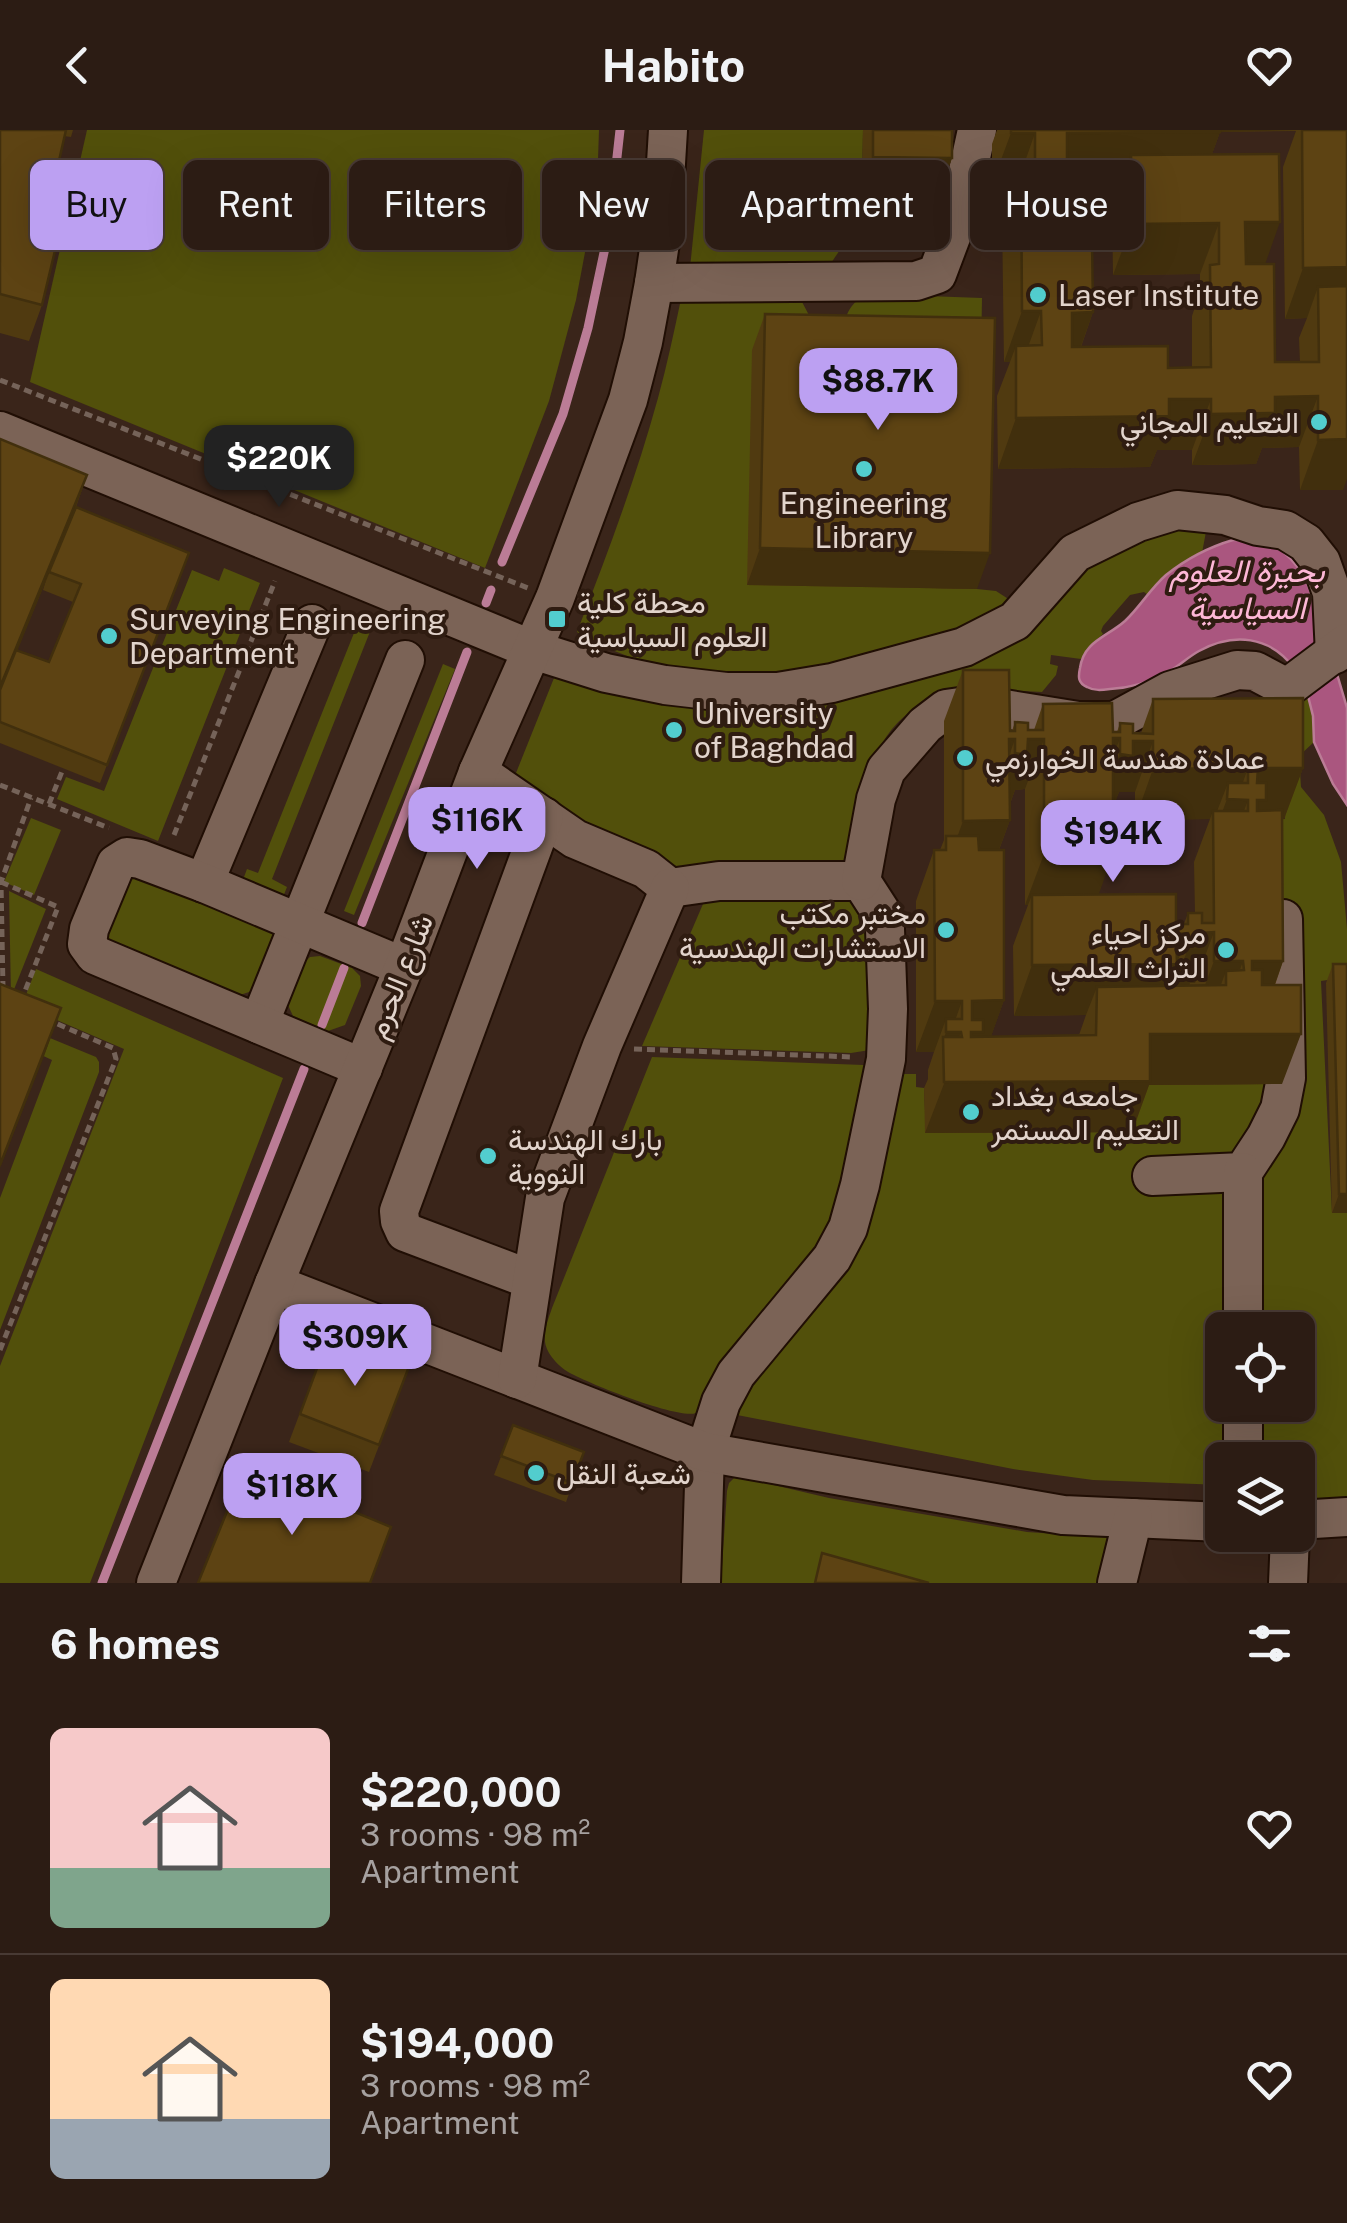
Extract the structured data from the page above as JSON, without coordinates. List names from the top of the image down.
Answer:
{
  "streets": {
    "street": ["شارع الحرم"]
  },
  "water": ["بحيرة العلوم السياسية"],
  "places": {
    "other": [
      "Laser Institute",
      "التعليم المجاني",
      "Engineering Library",
      "Surveying Engineering Department",
      "University of Baghdad",
      "عمادة هندسة الخوارزمي",
      "مختبر مكتب الاستشارات الهندسية",
      "مركز احياء التراث العلمي",
      "جامعه بغداد التعليم المستمر",
      "بارك الهندسة النووية",
      "شعبة النقل"
    ],
    "transit": ["محطة كلية العلوم السياسية"]
  },
  "page": {
    "header": "Habito",
    "chip": [
      "Buy",
      "Rent",
      "Filters",
      "New",
      "Apartment",
      "House"
    ],
    "price": [
      "$88.7K",
      "$220K",
      "$116K",
      "$194K",
      "$309K",
      "$118K"
    ],
    "heading": "6 homes",
    "list": [
      {
        "name": "$220,000",
        "note": "3 rooms · 98 m² · Apartment"
      },
      {
        "name": "$194,000",
        "note": "3 rooms · 98 m² · Apartment"
      }
    ]
  }
}
